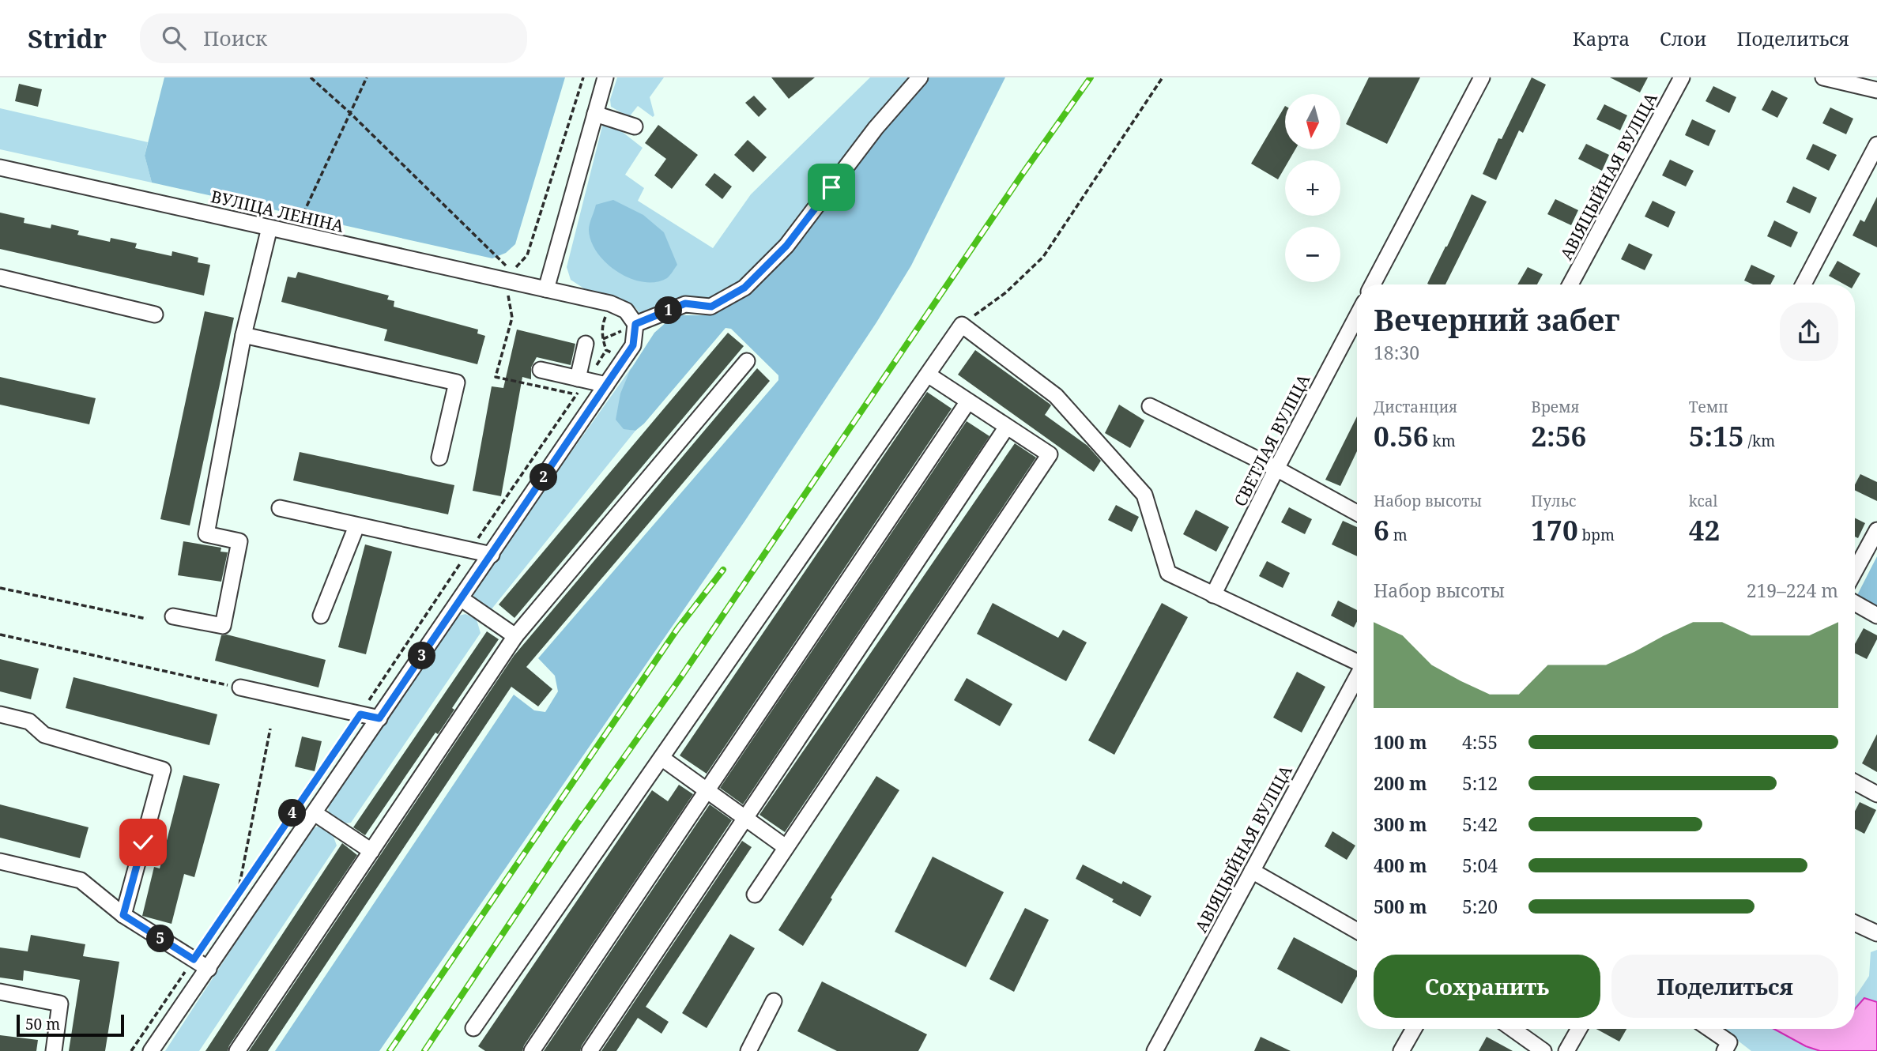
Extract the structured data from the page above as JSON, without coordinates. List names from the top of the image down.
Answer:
{
  "streets": {
    "street": ["АВІЯЦЫЙНАЯ ВУЛІЦА", "ВУЛІЦА ЛЕНІНА", "СВЕТЛАЯ ВУЛІЦА"]
  },
  "scale_bar": "50 m",
  "north": "bottom",
  "page": {
    "header": "Stridr",
    "search": "Поиск",
    "nav": ["Карта", "Слои", "Поделиться"],
    "map_buttons": ["+", "−"],
    "heading": ["Вечерний забег", "18:30"],
    "pins": [
      "1",
      "2",
      "3",
      "4",
      "5"
    ],
    "stats": [
      ["Дистанция", "0.56 km"],
      ["Время", "2:56"],
      ["Темп", "5:15 /km"],
      ["Набор высоты", "6 m"],
      ["Пульс", "170 bpm"],
      ["kcal", "42"]
    ],
    "chart": ["Набор высоты", "219–224 m"],
    "list": [
      {
        "name": "100 m",
        "note": "4:55"
      },
      {
        "name": "200 m",
        "note": "5:12"
      },
      {
        "name": "300 m",
        "note": "5:42"
      },
      {
        "name": "400 m",
        "note": "5:04"
      },
      {
        "name": "500 m",
        "note": "5:20"
      }
    ],
    "buttons": ["Сохранить", "Поделиться"],
    "scale": "50 m"
  }
}
